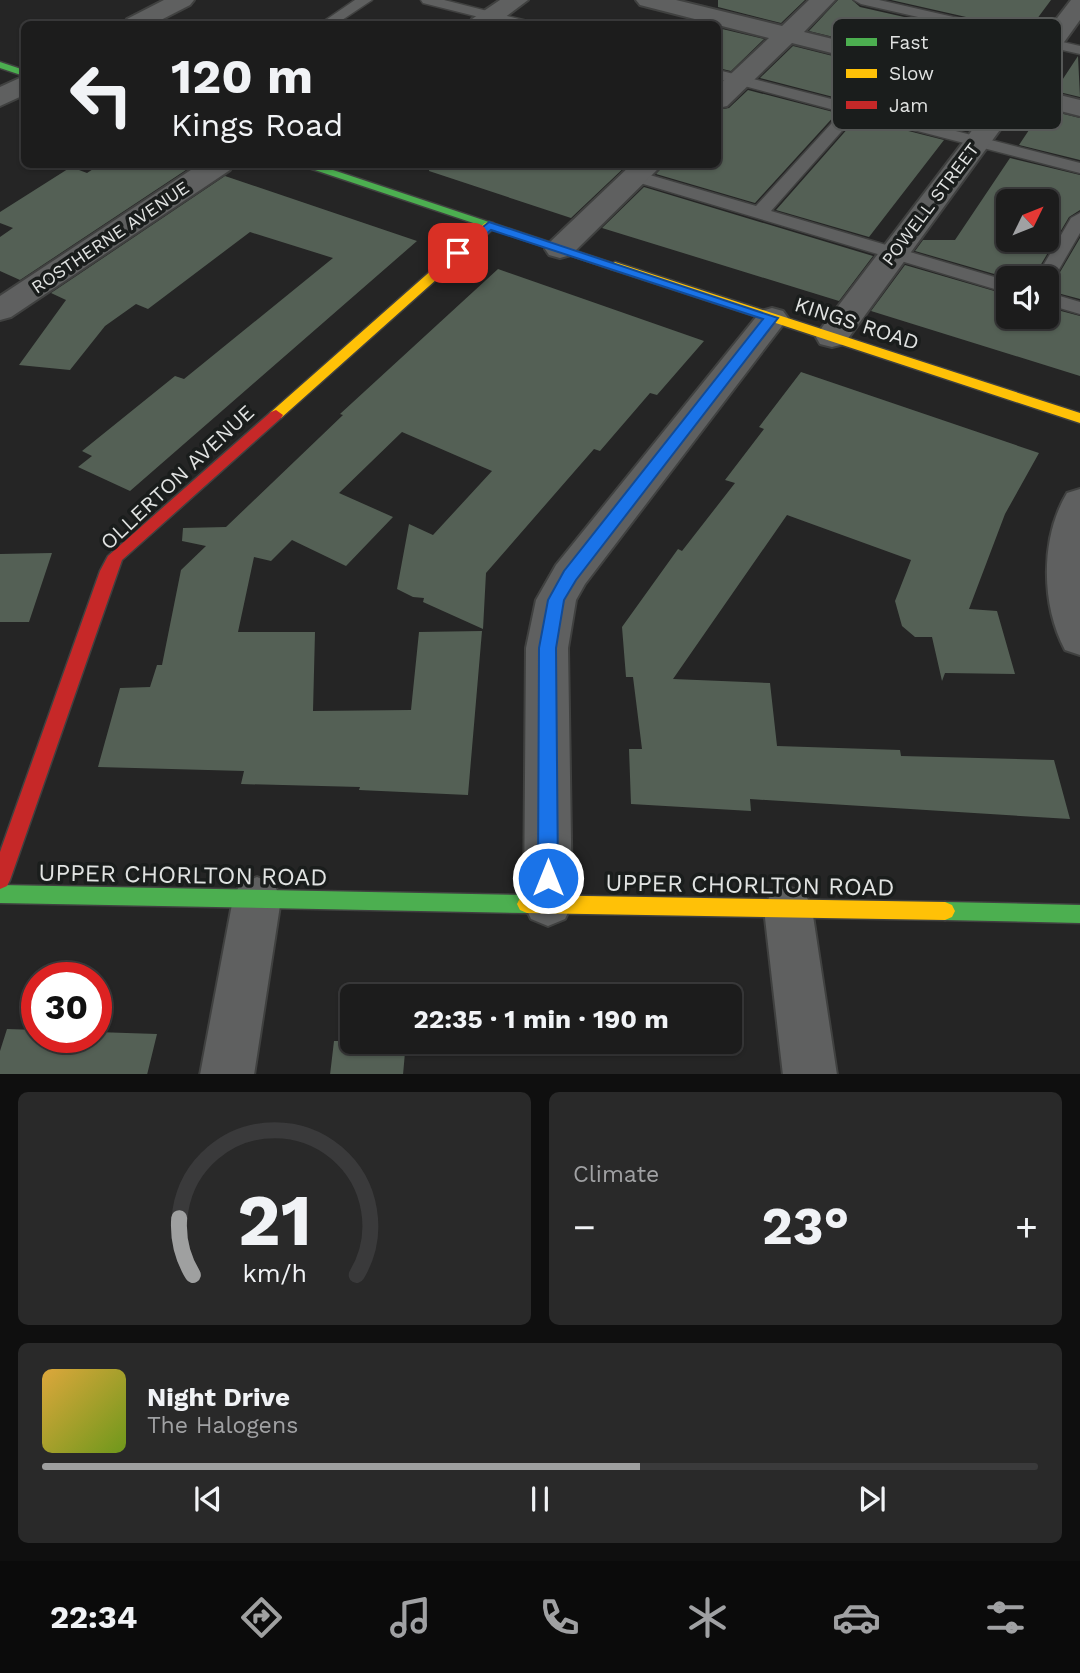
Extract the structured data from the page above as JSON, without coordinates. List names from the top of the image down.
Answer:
{
  "streets": {
    "street": [
      "POWELL STREET",
      "ROSTHERNE AVENUE",
      "KINGS ROAD",
      "OLLERTON AVENUE",
      "UPPER CHORLTON ROAD"
    ]
  },
  "crossings": [
    ["POWELL STREET", "KINGS ROAD"],
    ["KINGS ROAD", "OLLERTON AVENUE"]
  ],
  "legend": ["Fast", "Slow", "Jam"],
  "north": "top right",
  "page": {
    "turn": ["120 m", "Kings Road"],
    "limit": "30",
    "trip": "22:35 · 1 min · 190 m",
    "tile": "Climate",
    "heat": ["−", "23°", "+"],
    "song": ["Night Drive", "The Halogens"],
    "tabs": "22:34",
    "gauge": ["21", "km/h"]
  }
}
